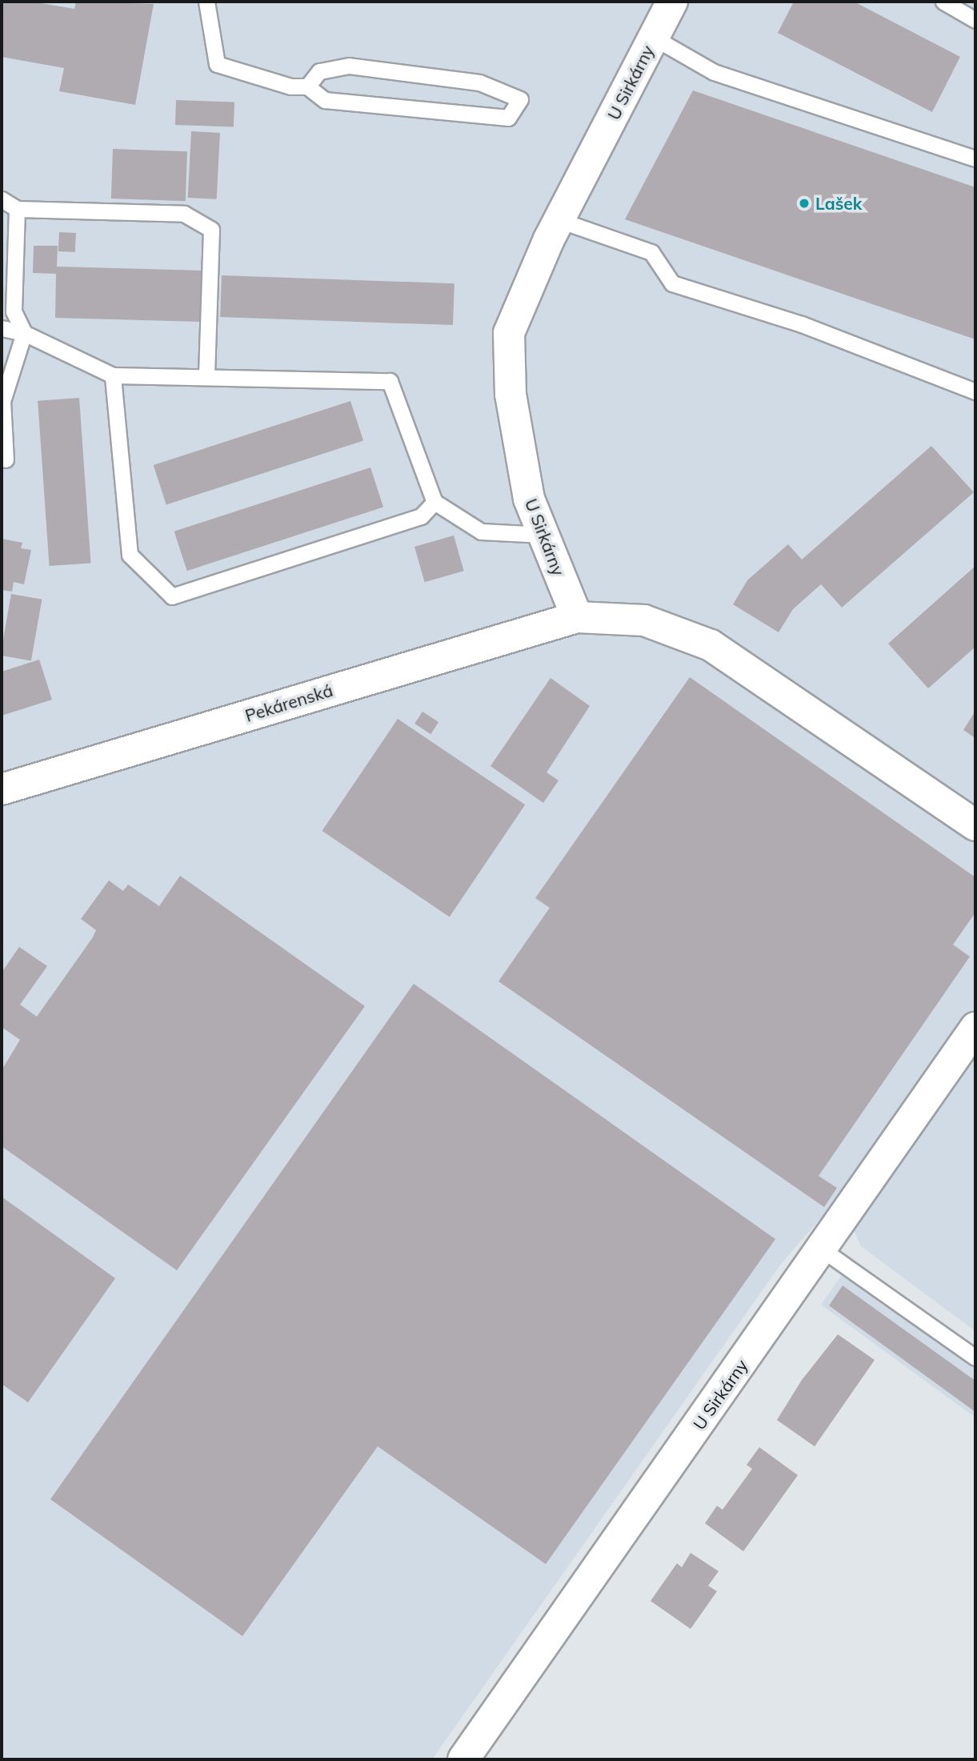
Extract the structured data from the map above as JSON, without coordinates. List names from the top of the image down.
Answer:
{
  "streets": {
    "street": ["U Sirkárny", "Pekárenská"]
  },
  "crossings": [
    ["U Sirkárny", "Pekárenská"]
  ],
  "places": ["Lašek"]
}
